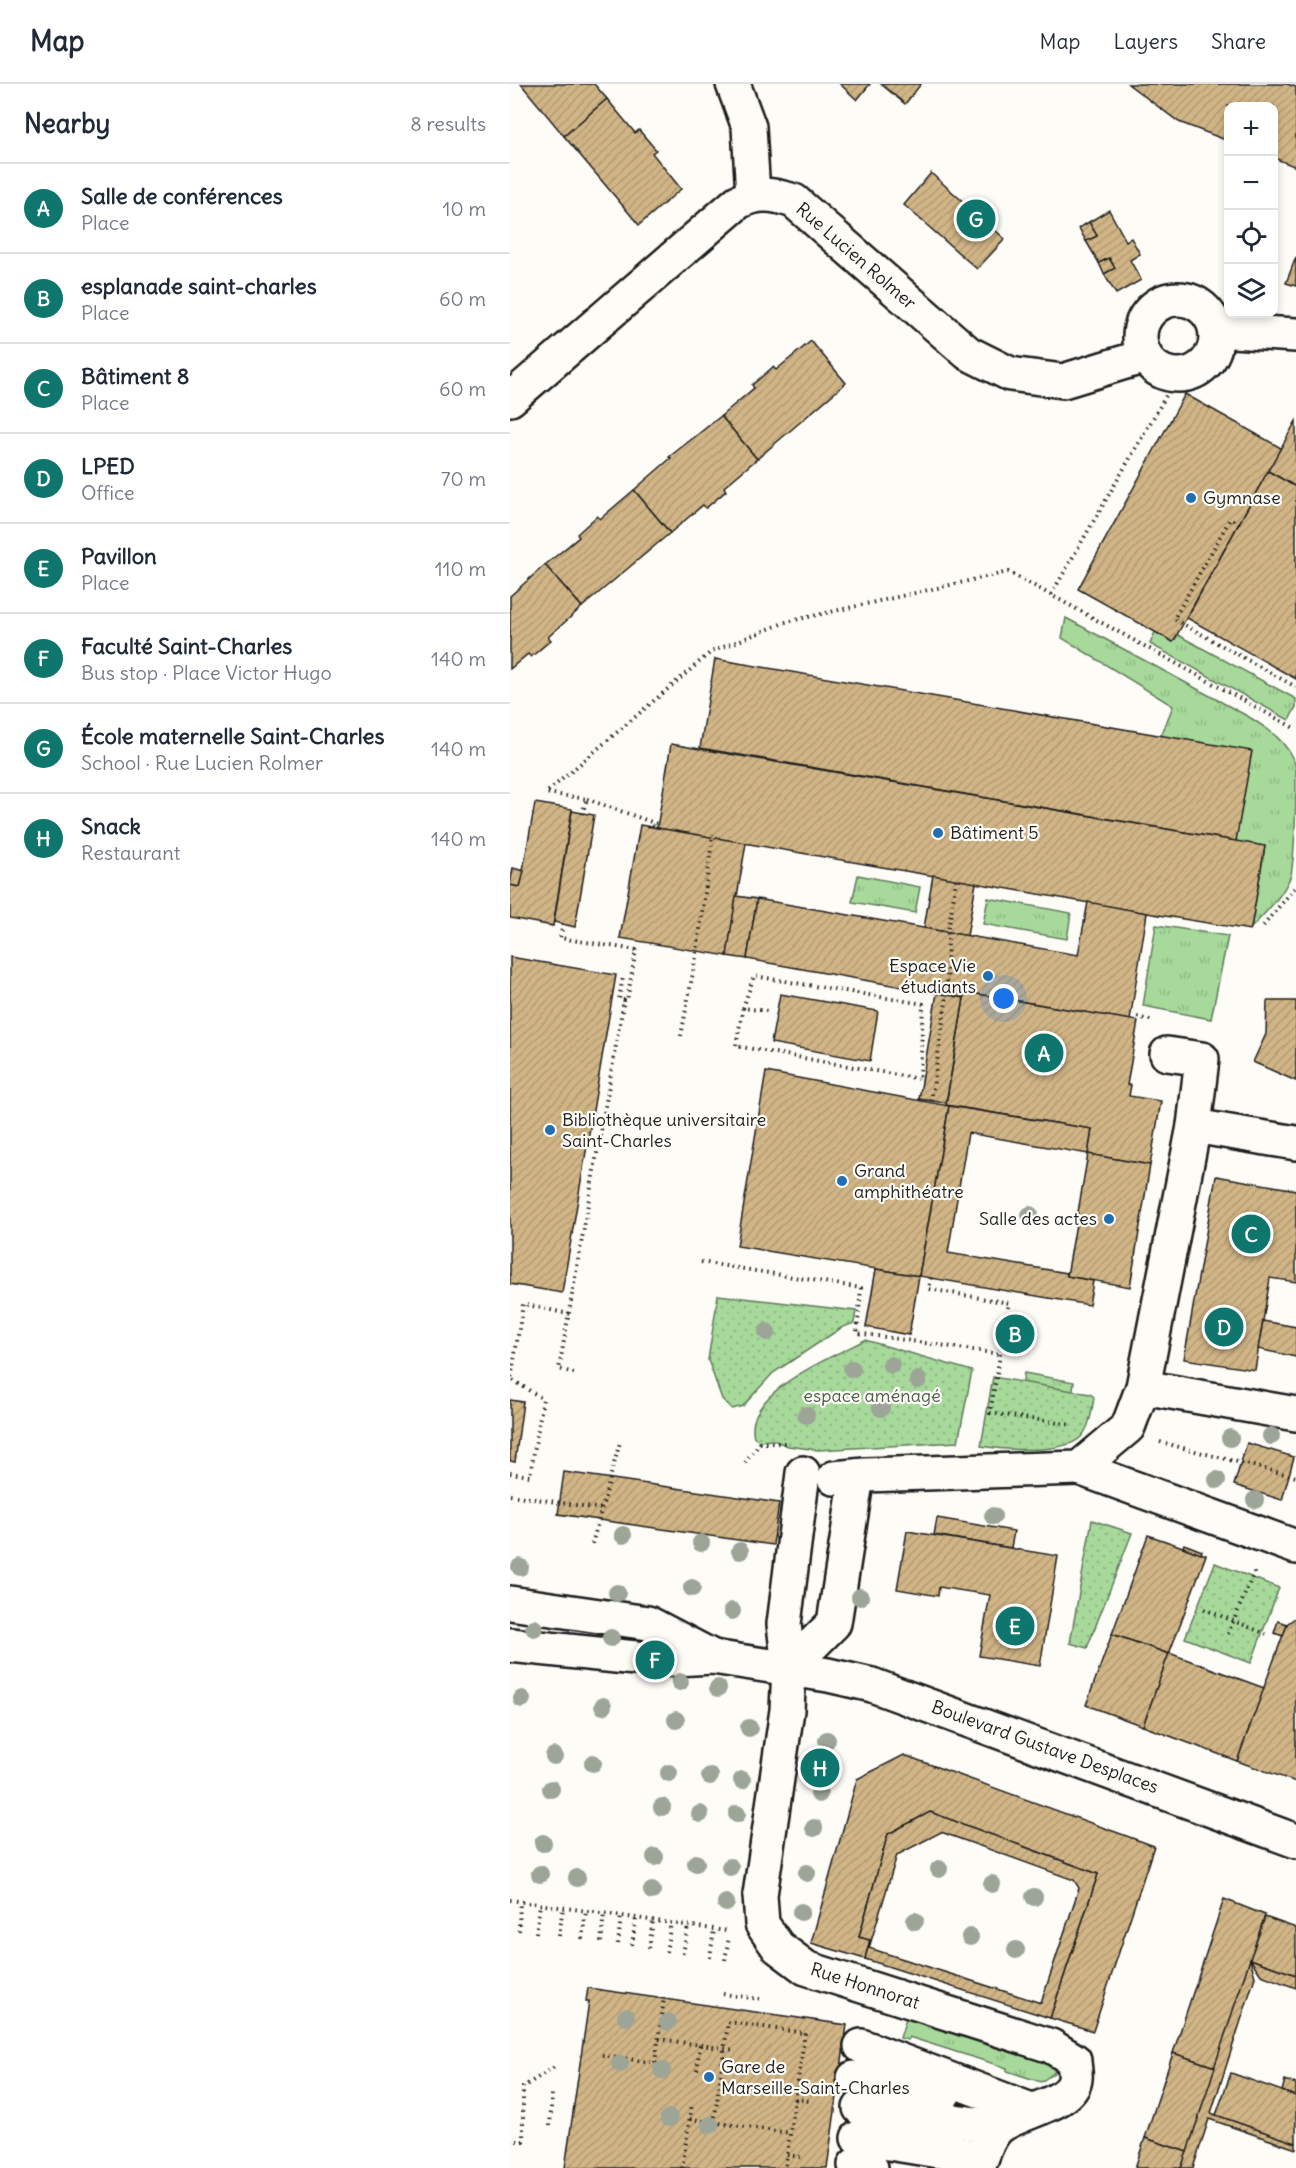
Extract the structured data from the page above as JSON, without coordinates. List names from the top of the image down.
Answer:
{
  "streets": {
    "street": ["Rue Lucien Rolmer", "Boulevard Gustave Desplaces", "Rue Honnorat"]
  },
  "crossings": [
    ["Boulevard Gustave Desplaces", "Rue Honnorat"]
  ],
  "parks": ["espace aménagé"],
  "places": [
    "Gymnase",
    "Bâtiment 5",
    "Espace Vie étudiants",
    "Bibliothèque universitaire Saint-Charles",
    "Grand amphithéatre",
    "Salle des actes",
    "Gare de Marseille-Saint-Charles"
  ],
  "page": {
    "header": "Map",
    "nav": ["Map", "Layers", "Share"],
    "heading": ["Nearby", "8 results"],
    "map_buttons": ["+", "−"],
    "list": [
      {
        "mark": "A",
        "name": "Salle de conférences",
        "note": "Place",
        "value": "10 m"
      },
      {
        "mark": "B",
        "name": "esplanade saint-charles",
        "note": "Place",
        "value": "60 m"
      },
      {
        "mark": "C",
        "name": "Bâtiment 8",
        "note": "Place",
        "value": "60 m"
      },
      {
        "mark": "D",
        "name": "LPED",
        "note": "Office",
        "value": "70 m"
      },
      {
        "mark": "E",
        "name": "Pavillon",
        "note": "Place",
        "value": "110 m"
      },
      {
        "mark": "F",
        "name": "Faculté Saint-Charles",
        "note": "Bus stop · Place Victor Hugo",
        "value": "140 m"
      },
      {
        "mark": "G",
        "name": "École maternelle Saint-Charles",
        "note": "School · Rue Lucien Rolmer",
        "value": "140 m"
      },
      {
        "mark": "H",
        "name": "Snack",
        "note": "Restaurant",
        "value": "140 m"
      }
    ],
    "pins": [
      "G",
      "A",
      "C",
      "D",
      "B",
      "E",
      "F",
      "H"
    ]
  }
}
